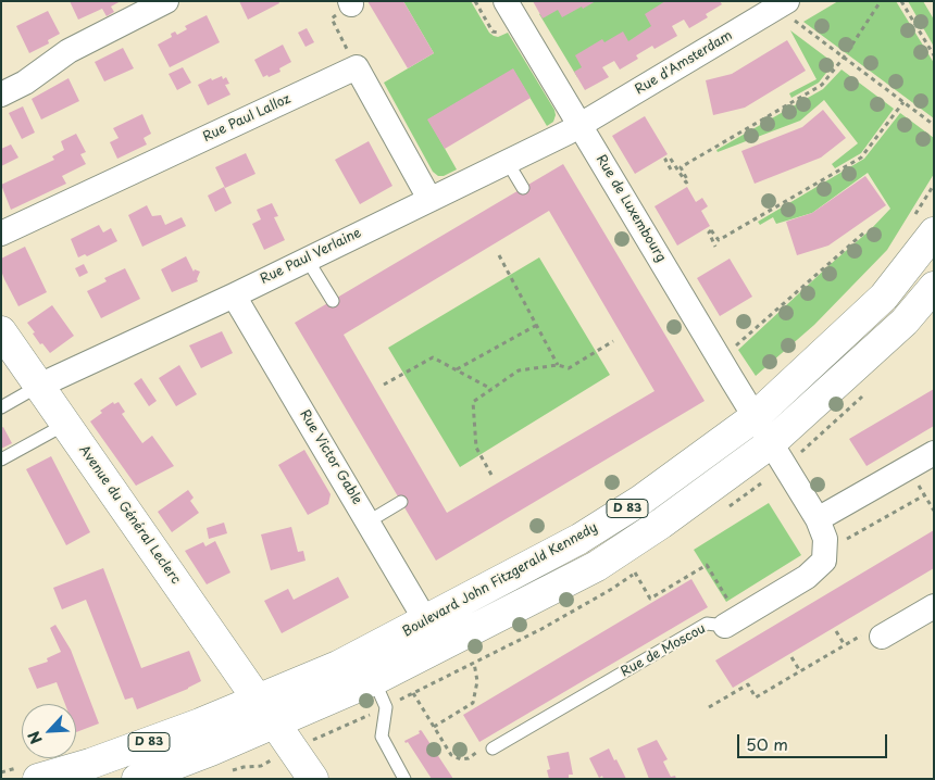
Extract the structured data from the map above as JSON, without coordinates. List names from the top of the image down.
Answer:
{
  "streets": {
    "main road": ["D 83", "Avenue du Général Leclerc", "Boulevard John Fitzgerald Kennedy"],
    "street": [
      "Rue d'Amsterdam",
      "Rue Paul Lalloz",
      "Rue de Luxembourg",
      "Rue Paul Verlaine",
      "Rue Victor Gable",
      "Rue de Moscou"
    ]
  },
  "crossings": [
    ["Rue d'Amsterdam", "Rue de Luxembourg"],
    ["Rue d'Amsterdam", "Rue Paul Verlaine"],
    ["Rue Paul Lalloz", "Rue Paul Verlaine"],
    ["Rue de Luxembourg", "Rue Paul Verlaine"],
    ["Rue de Luxembourg", "Boulevard John Fitzgerald Kennedy"],
    ["Rue Paul Verlaine", "Rue Victor Gable"],
    ["Rue Paul Verlaine", "Avenue du Général Leclerc"],
    ["Rue Victor Gable", "Boulevard John Fitzgerald Kennedy"],
    ["D 83", "Avenue du Général Leclerc"],
    ["D 83", "Boulevard John Fitzgerald Kennedy"],
    ["Avenue du Général Leclerc", "Boulevard John Fitzgerald Kennedy"]
  ],
  "scale_bar": "50 m",
  "north": "bottom left"
}
